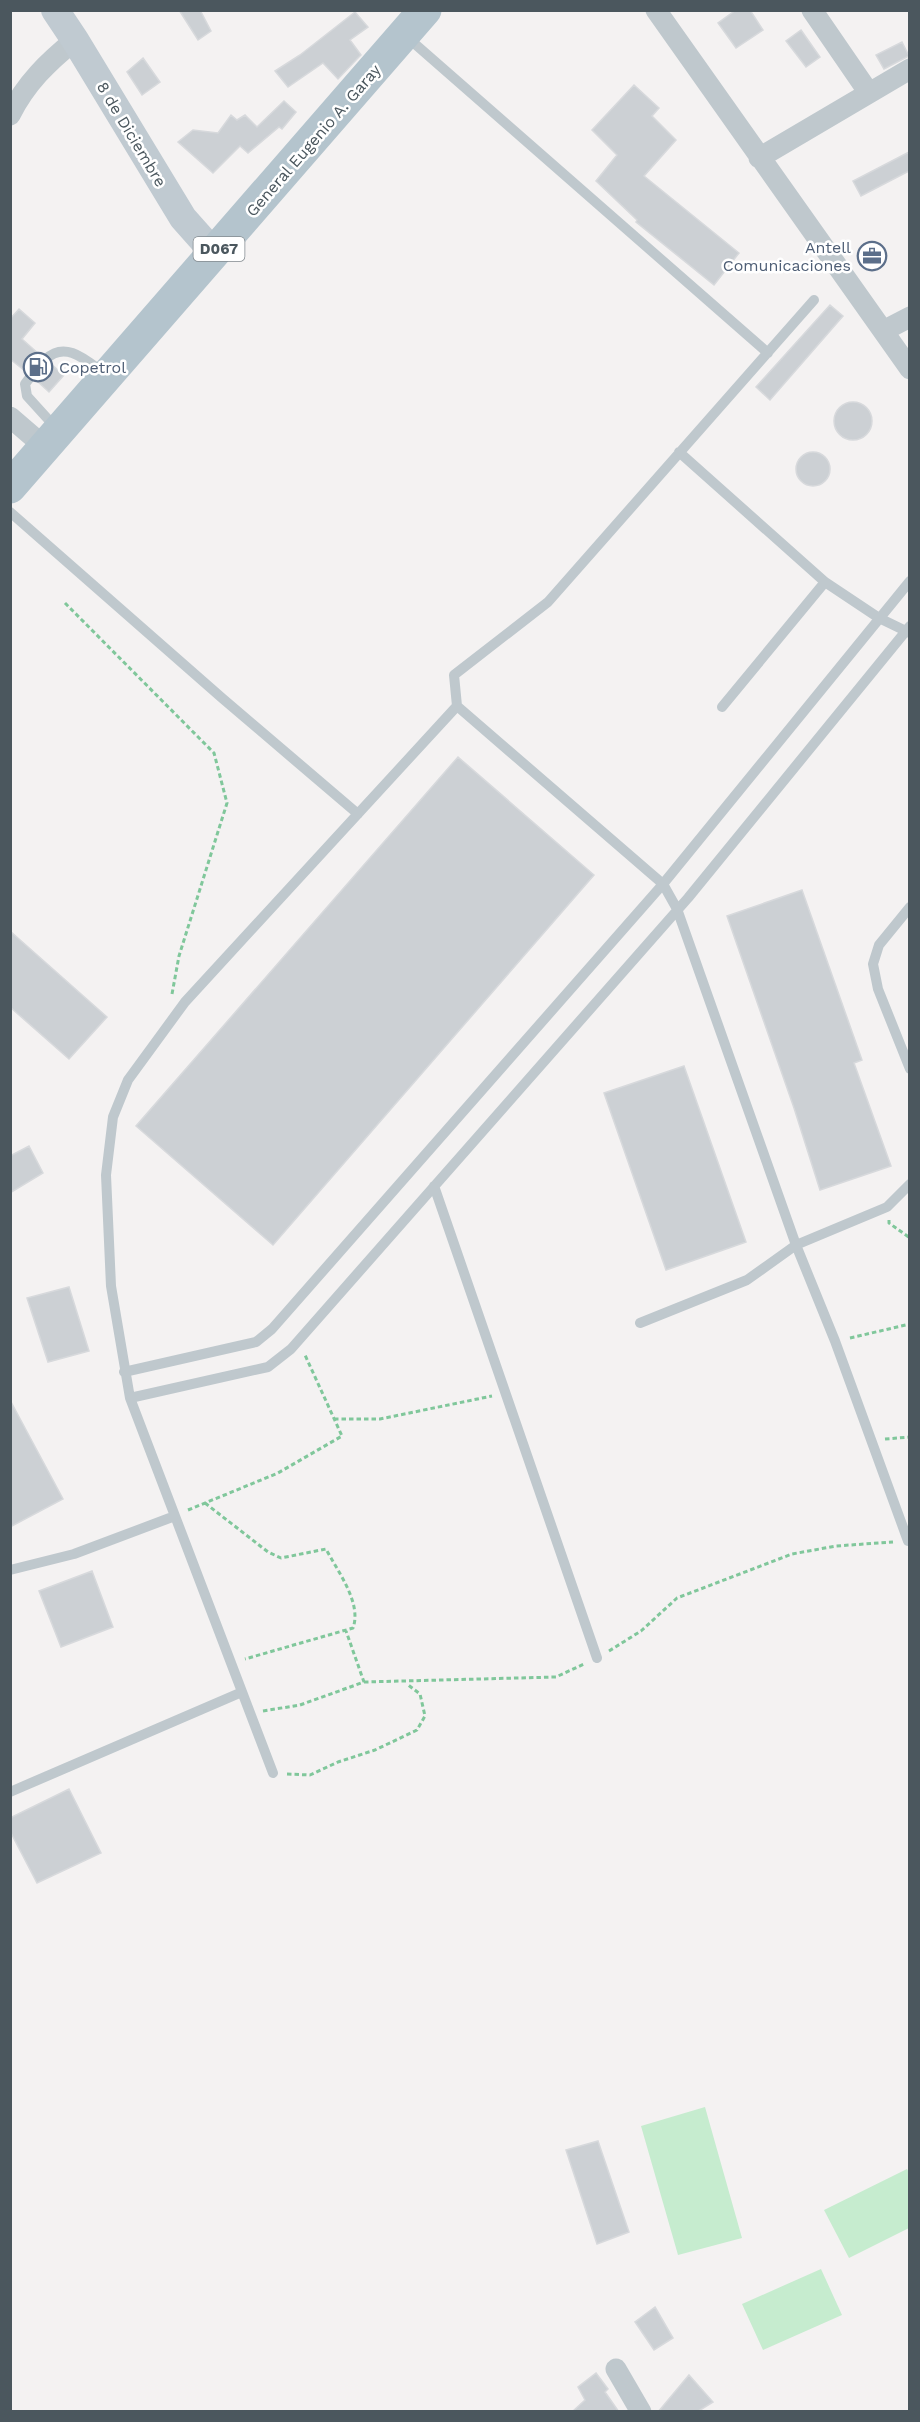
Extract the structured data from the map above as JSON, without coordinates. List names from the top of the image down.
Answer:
{
  "streets": {
    "main road": ["8 de Diciembre", "General Eugenio A. Garay", "D067"]
  },
  "crossings": [
    ["8 de Diciembre", "General Eugenio A. Garay"]
  ],
  "places": {
    "office": ["Antell Comunicaciones"],
    "fuel station": ["Copetrol"]
  }
}
